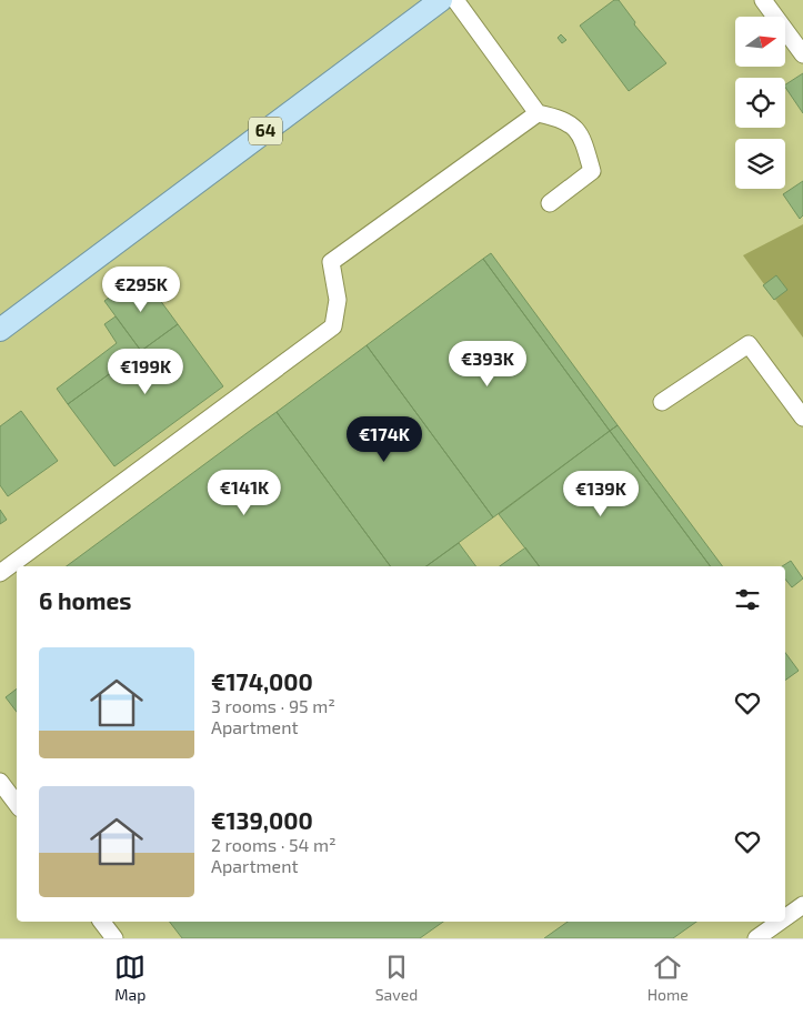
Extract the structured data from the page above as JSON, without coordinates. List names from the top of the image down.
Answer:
{
  "streets": {
    "main road": ["64"]
  },
  "north": "right",
  "page": {
    "price": [
      "€295K",
      "€393K",
      "€199K",
      "€174K",
      "€141K",
      "€139K"
    ],
    "heading": "6 homes",
    "list": [
      {
        "name": "€174,000",
        "note": "3 rooms · 95 m² · Apartment"
      },
      {
        "name": "€139,000",
        "note": "2 rooms · 54 m² · Apartment"
      }
    ],
    "tabs": ["Map", "Saved", "Home"]
  }
}
